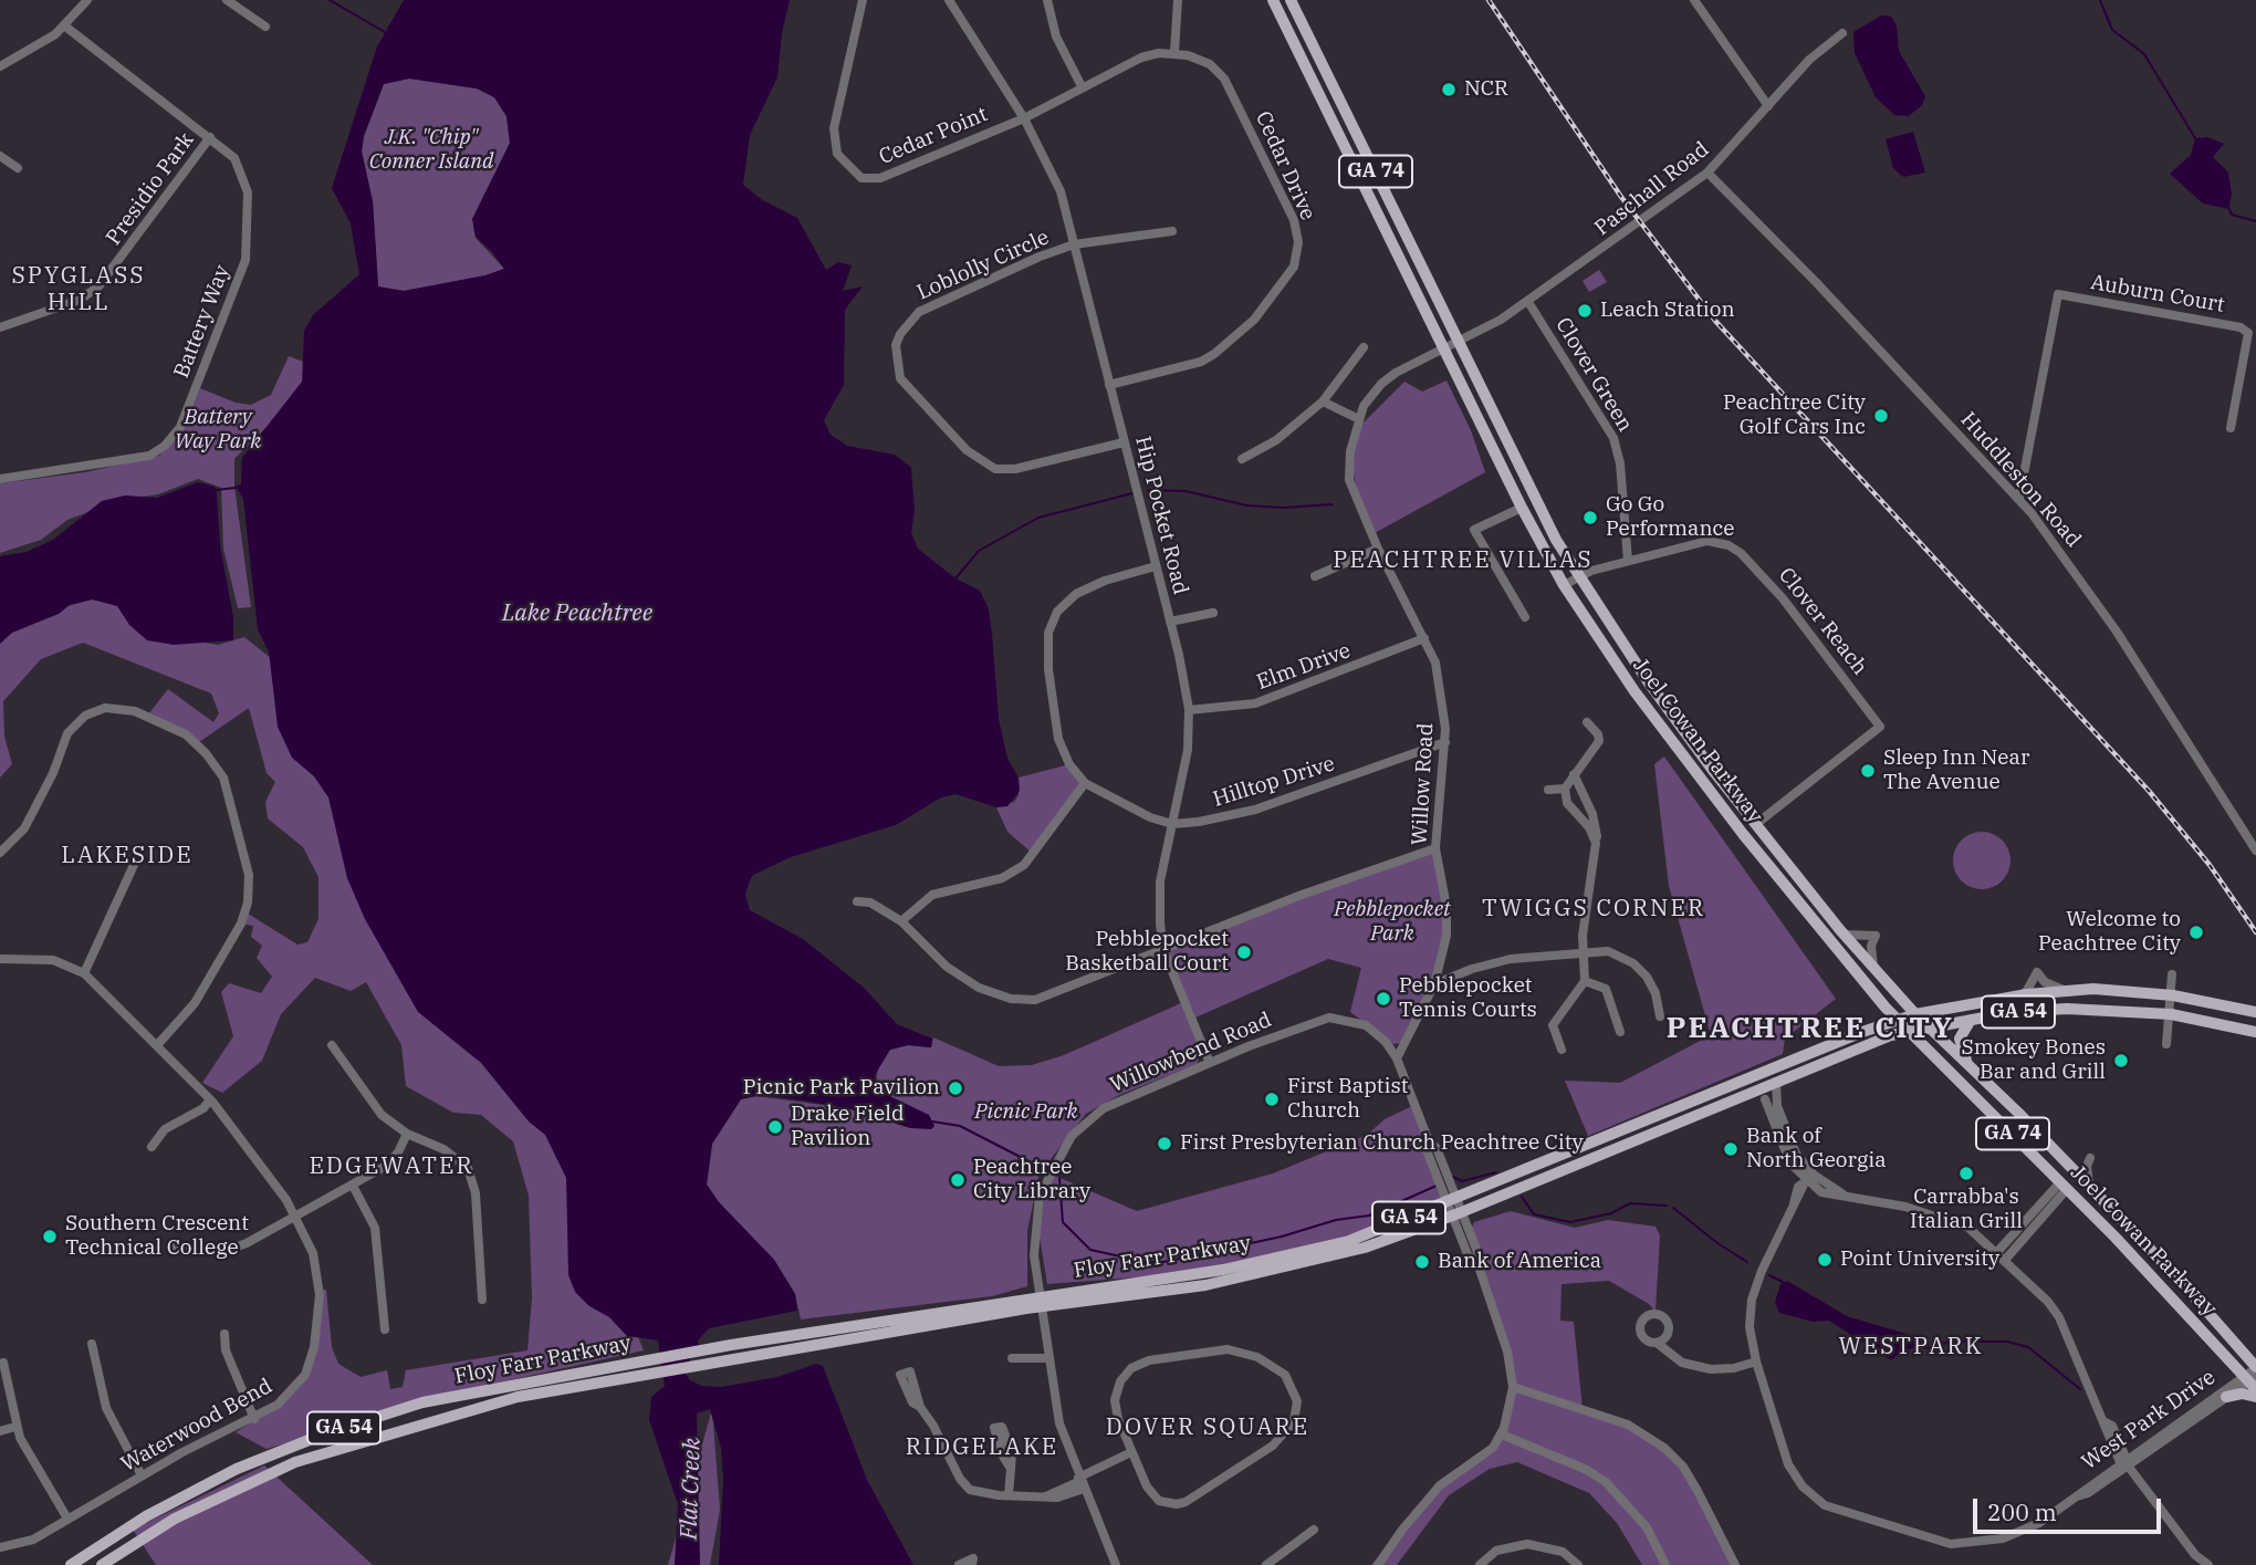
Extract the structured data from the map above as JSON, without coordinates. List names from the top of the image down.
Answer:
{
  "streets": {
    "main road": [
      "GA 74",
      "Joel Cowan Parkway",
      "GA 54",
      "Floy Farr Parkway"
    ],
    "street": [
      "Cedar Point",
      "Cedar Drive",
      "Presidio Park",
      "Paschall Road",
      "Loblolly Circle",
      "Auburn Court",
      "Battery Way",
      "Clover Green",
      "Huddleston Road",
      "Hip Pocket Road",
      "Clover Reach",
      "Elm Drive",
      "Hilltop Drive",
      "Willow Road",
      "Willowbend Road",
      "West Park Drive",
      "Waterwood Bend"
    ]
  },
  "crossings": [
    ["Cedar Point", "Hip Pocket Road"],
    ["Cedar Drive", "Hip Pocket Road"],
    ["Presidio Park", "Battery Way"],
    ["Paschall Road", "Clover Green"],
    ["Paschall Road", "Huddleston Road"],
    ["Paschall Road", "Joel Cowan Parkway"],
    ["Paschall Road", "Willow Road"],
    ["Loblolly Circle", "Hip Pocket Road"],
    ["Auburn Court", "Huddleston Road"],
    ["Clover Green", "Clover Reach"],
    ["Hip Pocket Road", "Elm Drive"],
    ["Hip Pocket Road", "Hilltop Drive"],
    ["Hip Pocket Road", "Willowbend Road"],
    ["Clover Reach", "Joel Cowan Parkway"],
    ["Elm Drive", "Willow Road"],
    ["Joel Cowan Parkway", "Willow Road"],
    ["Joel Cowan Parkway", "Floy Farr Parkway"],
    ["Joel Cowan Parkway", "West Park Drive"],
    ["Hilltop Drive", "Willow Road"],
    ["Willow Road", "Willowbend Road"],
    ["Willowbend Road", "Floy Farr Parkway"]
  ],
  "districts": [
    "SPYGLASS HILL",
    "PEACHTREE VILLAS",
    "LAKESIDE",
    "TWIGGS CORNER",
    "PEACHTREE CITY",
    "EDGEWATER",
    "WESTPARK",
    "DOVER SQUARE",
    "RIDGELAKE"
  ],
  "water": ["Lake Peachtree", "Flat Creek"],
  "parks": [
    "J.K. \"Chip\" Conner Island",
    "Battery Way Park",
    "Pebblepocket Park",
    "Picnic Park"
  ],
  "places": [
    "NCR",
    "Leach Station",
    "Peachtree City Golf Cars Inc",
    "Go Go Performance",
    "Sleep Inn Near The Avenue",
    "Welcome to Peachtree City",
    "Pebblepocket Basketball Court",
    "Pebblepocket Tennis Courts",
    "Smokey Bones Bar and Grill",
    "Picnic Park Pavilion",
    "First Baptist Church",
    "Drake Field Pavilion",
    "First Presbyterian Church Peachtree City",
    "Bank of North Georgia",
    "Carrabba's Italian Grill",
    "Peachtree City Library",
    "Southern Crescent Technical College",
    "Point University",
    "Bank of America"
  ],
  "scale_bar": "200 m"
}
